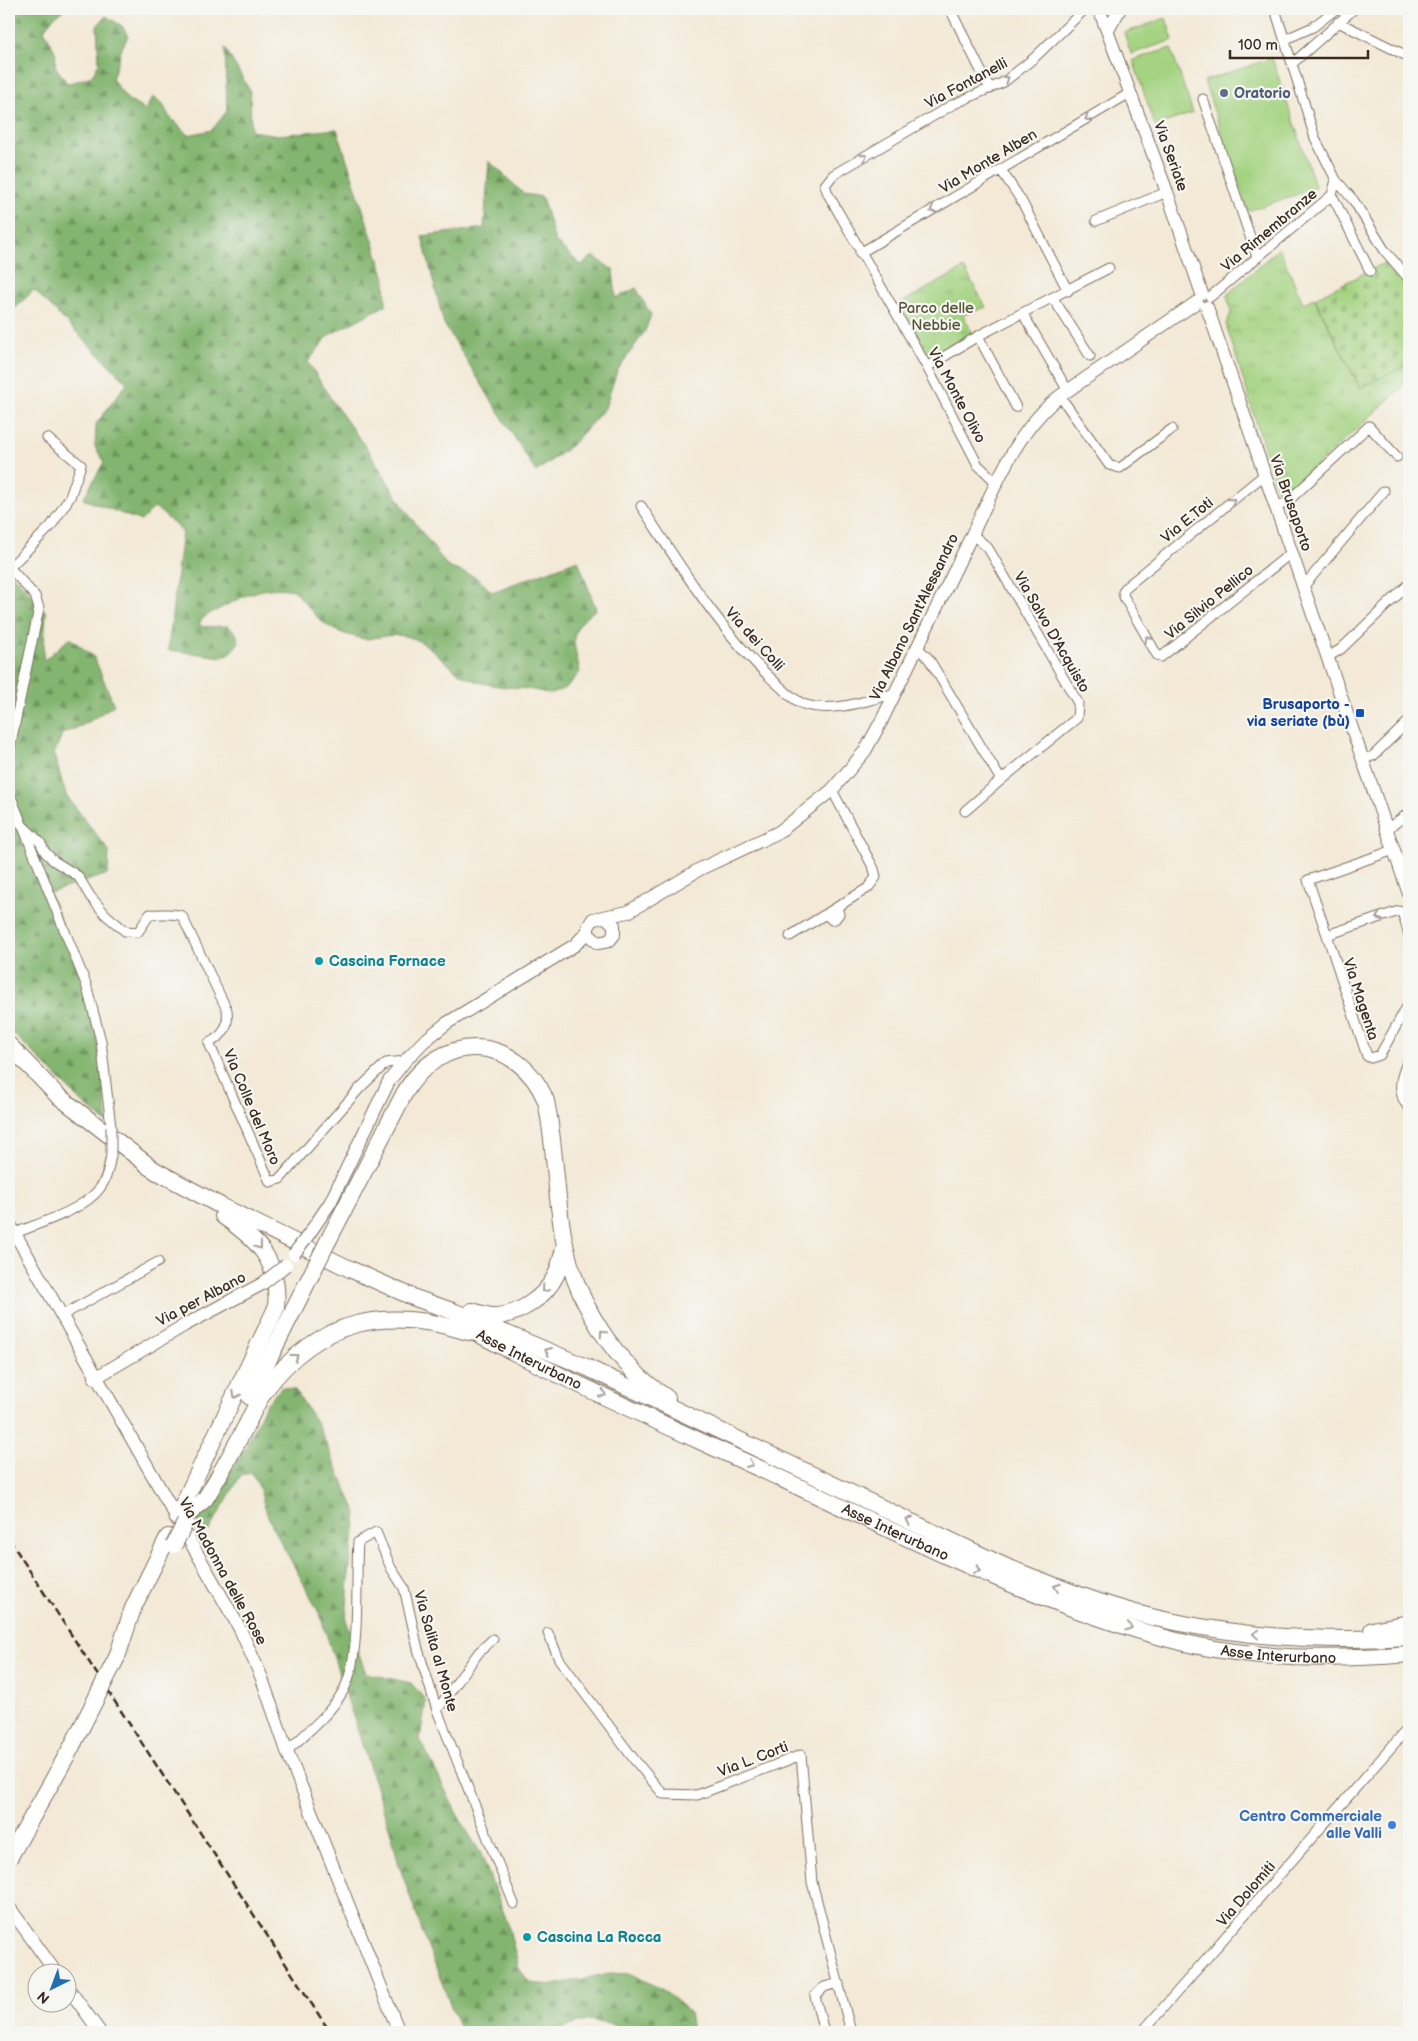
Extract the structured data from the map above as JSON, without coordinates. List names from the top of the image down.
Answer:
{
  "streets": {
    "highway": ["Asse Interurbano"],
    "street": [
      "Via Fontanelli",
      "Via Seriate",
      "Via Monte Alben",
      "Via Rimembranze",
      "Via Monte Olivo",
      "Via Brusaporto",
      "Via E.Toti",
      "Via Silvio Pellico",
      "Via Albano Sant'Alessandro",
      "Via Salvo D'Acquisto",
      "Via dei Colli",
      "Via Magenta",
      "Via Colle del Moro",
      "Via per Albano",
      "Via Madonna delle Rose",
      "Via Salita al Monte",
      "Via L. Corti",
      "Via Dolomiti"
    ]
  },
  "crossings": [
    ["Via Fontanelli", "Via Monte Olivo"],
    ["Via Seriate", "Via Monte Alben"],
    ["Via Seriate", "Via Rimembranze"],
    ["Via Seriate", "Via Brusaporto"],
    ["Via Seriate", "Via Albano Sant'Alessandro"],
    ["Via Monte Alben", "Via Monte Olivo"],
    ["Via Rimembranze", "Via Albano Sant'Alessandro"],
    ["Via Monte Olivo", "Via Albano Sant'Alessandro"],
    ["Via Brusaporto", "Via E.Toti"],
    ["Via Brusaporto", "Via Silvio Pellico"],
    ["Via Brusaporto", "Via Magenta"],
    ["Via E.Toti", "Via Silvio Pellico"],
    ["Via Albano Sant'Alessandro", "Via Salvo D'Acquisto"],
    ["Via Albano Sant'Alessandro", "Via dei Colli"],
    ["Via Colle del Moro", "Via per Albano"],
    ["Via Colle del Moro", "Via Madonna delle Rose"],
    ["Via per Albano", "Via Madonna delle Rose"],
    ["Via Madonna delle Rose", "Via Salita al Monte"]
  ],
  "one_way": ["Via Fontanelli", "Via Monte Alben", "Via E.Toti"],
  "parks": ["Parco delle Nebbie"],
  "places": {
    "other": [
      "Oratorio",
      "Cascina Fornace",
      "Centro Commerciale alle Valli",
      "Cascina La Rocca"
    ],
    "transit": ["Brusaporto - via seriate (bù)"]
  },
  "scale_bar": "100 m",
  "north": "bottom left"
}
